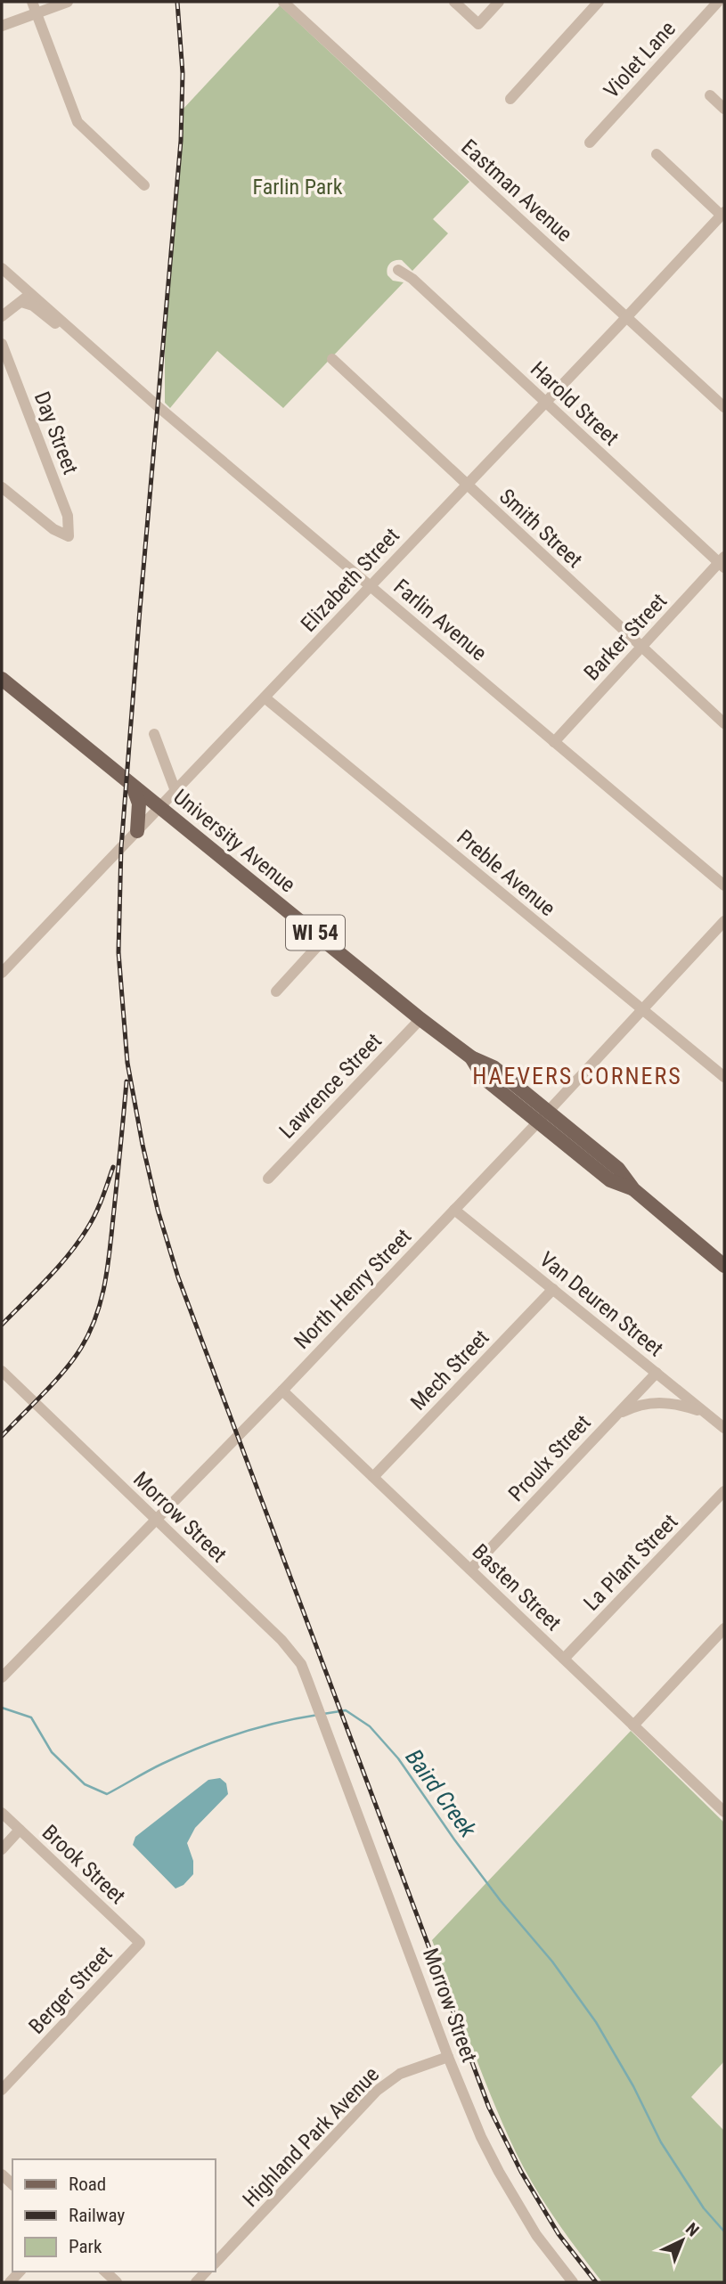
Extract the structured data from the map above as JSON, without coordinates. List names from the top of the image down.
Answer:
{
  "streets": {
    "main road": ["University Avenue", "WI 54"],
    "street": [
      "Violet Lane",
      "Eastman Avenue",
      "Harold Street",
      "Day Street",
      "Smith Street",
      "Elizabeth Street",
      "Farlin Avenue",
      "Barker Street",
      "Preble Avenue",
      "Lawrence Street",
      "North Henry Street",
      "Van Deuren Street",
      "Mech Street",
      "Proulx Street",
      "Morrow Street",
      "La Plant Street",
      "Basten Street",
      "Brook Street",
      "Berger Street",
      "Highland Park Avenue"
    ]
  },
  "crossings": [
    ["Eastman Avenue", "Elizabeth Street"],
    ["Harold Street", "Elizabeth Street"],
    ["Harold Street", "Barker Street"],
    ["Smith Street", "Elizabeth Street"],
    ["Smith Street", "Barker Street"],
    ["Elizabeth Street", "Farlin Avenue"],
    ["Elizabeth Street", "University Avenue"],
    ["Elizabeth Street", "Preble Avenue"],
    ["Farlin Avenue", "Barker Street"],
    ["University Avenue", "Lawrence Street"],
    ["University Avenue", "North Henry Street"],
    ["Preble Avenue", "North Henry Street"],
    ["North Henry Street", "Van Deuren Street"],
    ["North Henry Street", "Morrow Street"],
    ["North Henry Street", "Basten Street"],
    ["Van Deuren Street", "Mech Street"],
    ["Van Deuren Street", "Proulx Street"],
    ["Mech Street", "Basten Street"],
    ["Proulx Street", "Basten Street"],
    ["Morrow Street", "Highland Park Avenue"],
    ["La Plant Street", "Basten Street"],
    ["Brook Street", "Berger Street"]
  ],
  "districts": ["HAEVERS CORNERS"],
  "water": ["Baird Creek"],
  "parks": ["Farlin Park"],
  "legend": ["Road", "Railway", "Park"],
  "north": "top right"
}
